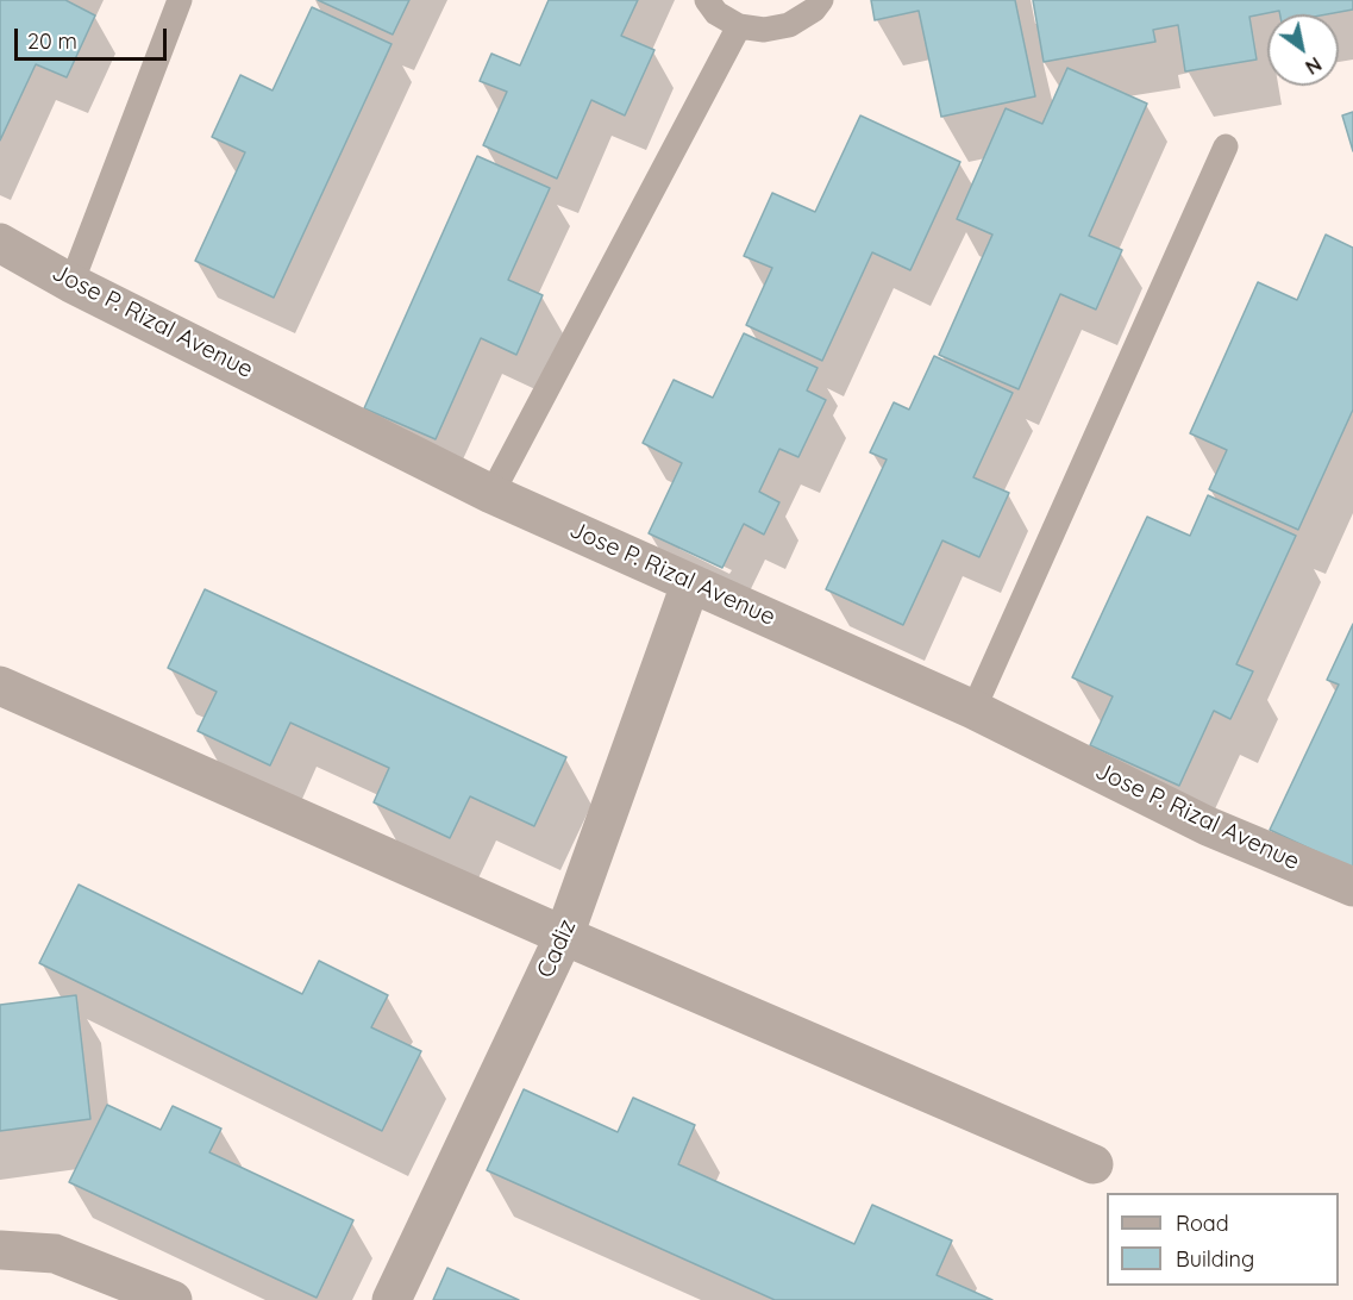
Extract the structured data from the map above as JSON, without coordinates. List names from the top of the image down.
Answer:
{
  "streets": {
    "street": ["Jose P. Rizal Avenue", "Cadiz"]
  },
  "crossings": [
    ["Jose P. Rizal Avenue", "Cadiz"]
  ],
  "legend": ["Road", "Building"],
  "scale_bar": "20 m",
  "north": "bottom right"
}
